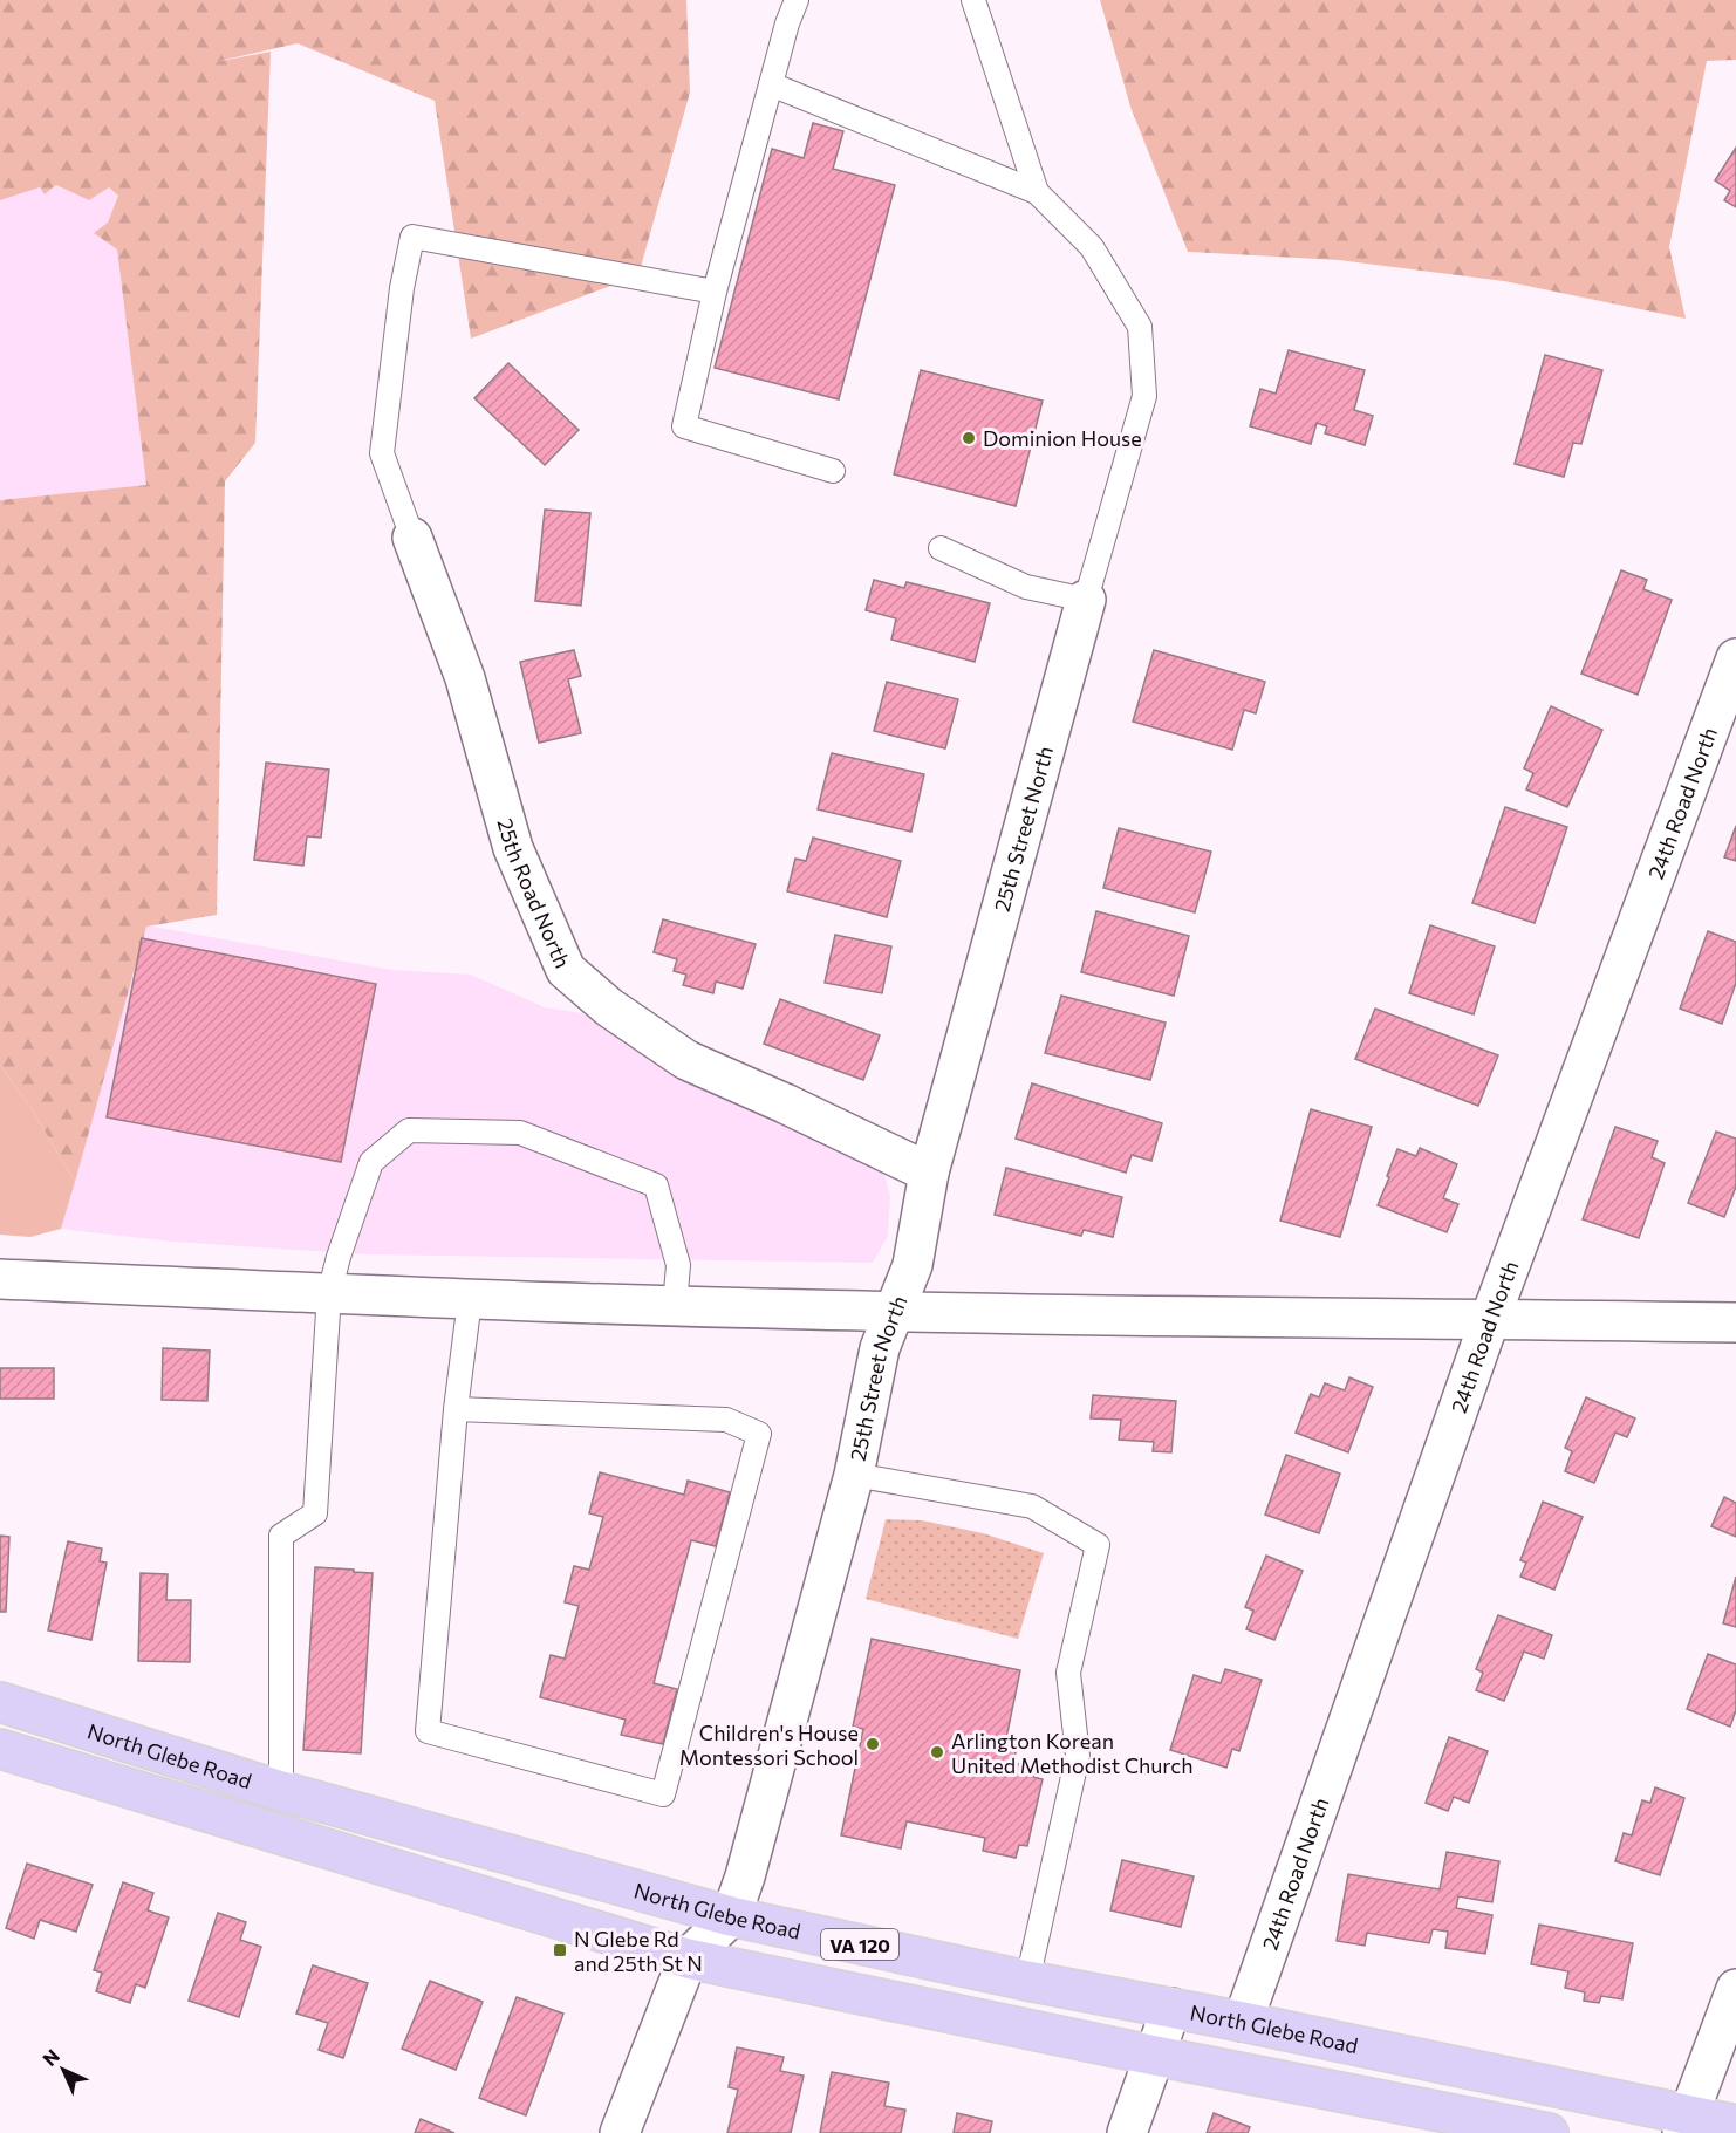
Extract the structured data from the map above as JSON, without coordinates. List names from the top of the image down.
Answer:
{
  "streets": {
    "main road": ["North Glebe Road", "VA 120"],
    "street": ["24th Road North", "25th Street North", "25th Road North"]
  },
  "crossings": [
    ["24th Road North", "North Glebe Road"],
    ["25th Street North", "25th Road North"],
    ["25th Street North", "North Glebe Road"]
  ],
  "places": {
    "other": ["Dominion House", "Children's House Montessori School", "Arlington Korean United Methodist Church"],
    "transit": ["N Glebe Rd and 25th St N"]
  },
  "north": "top left"
}
